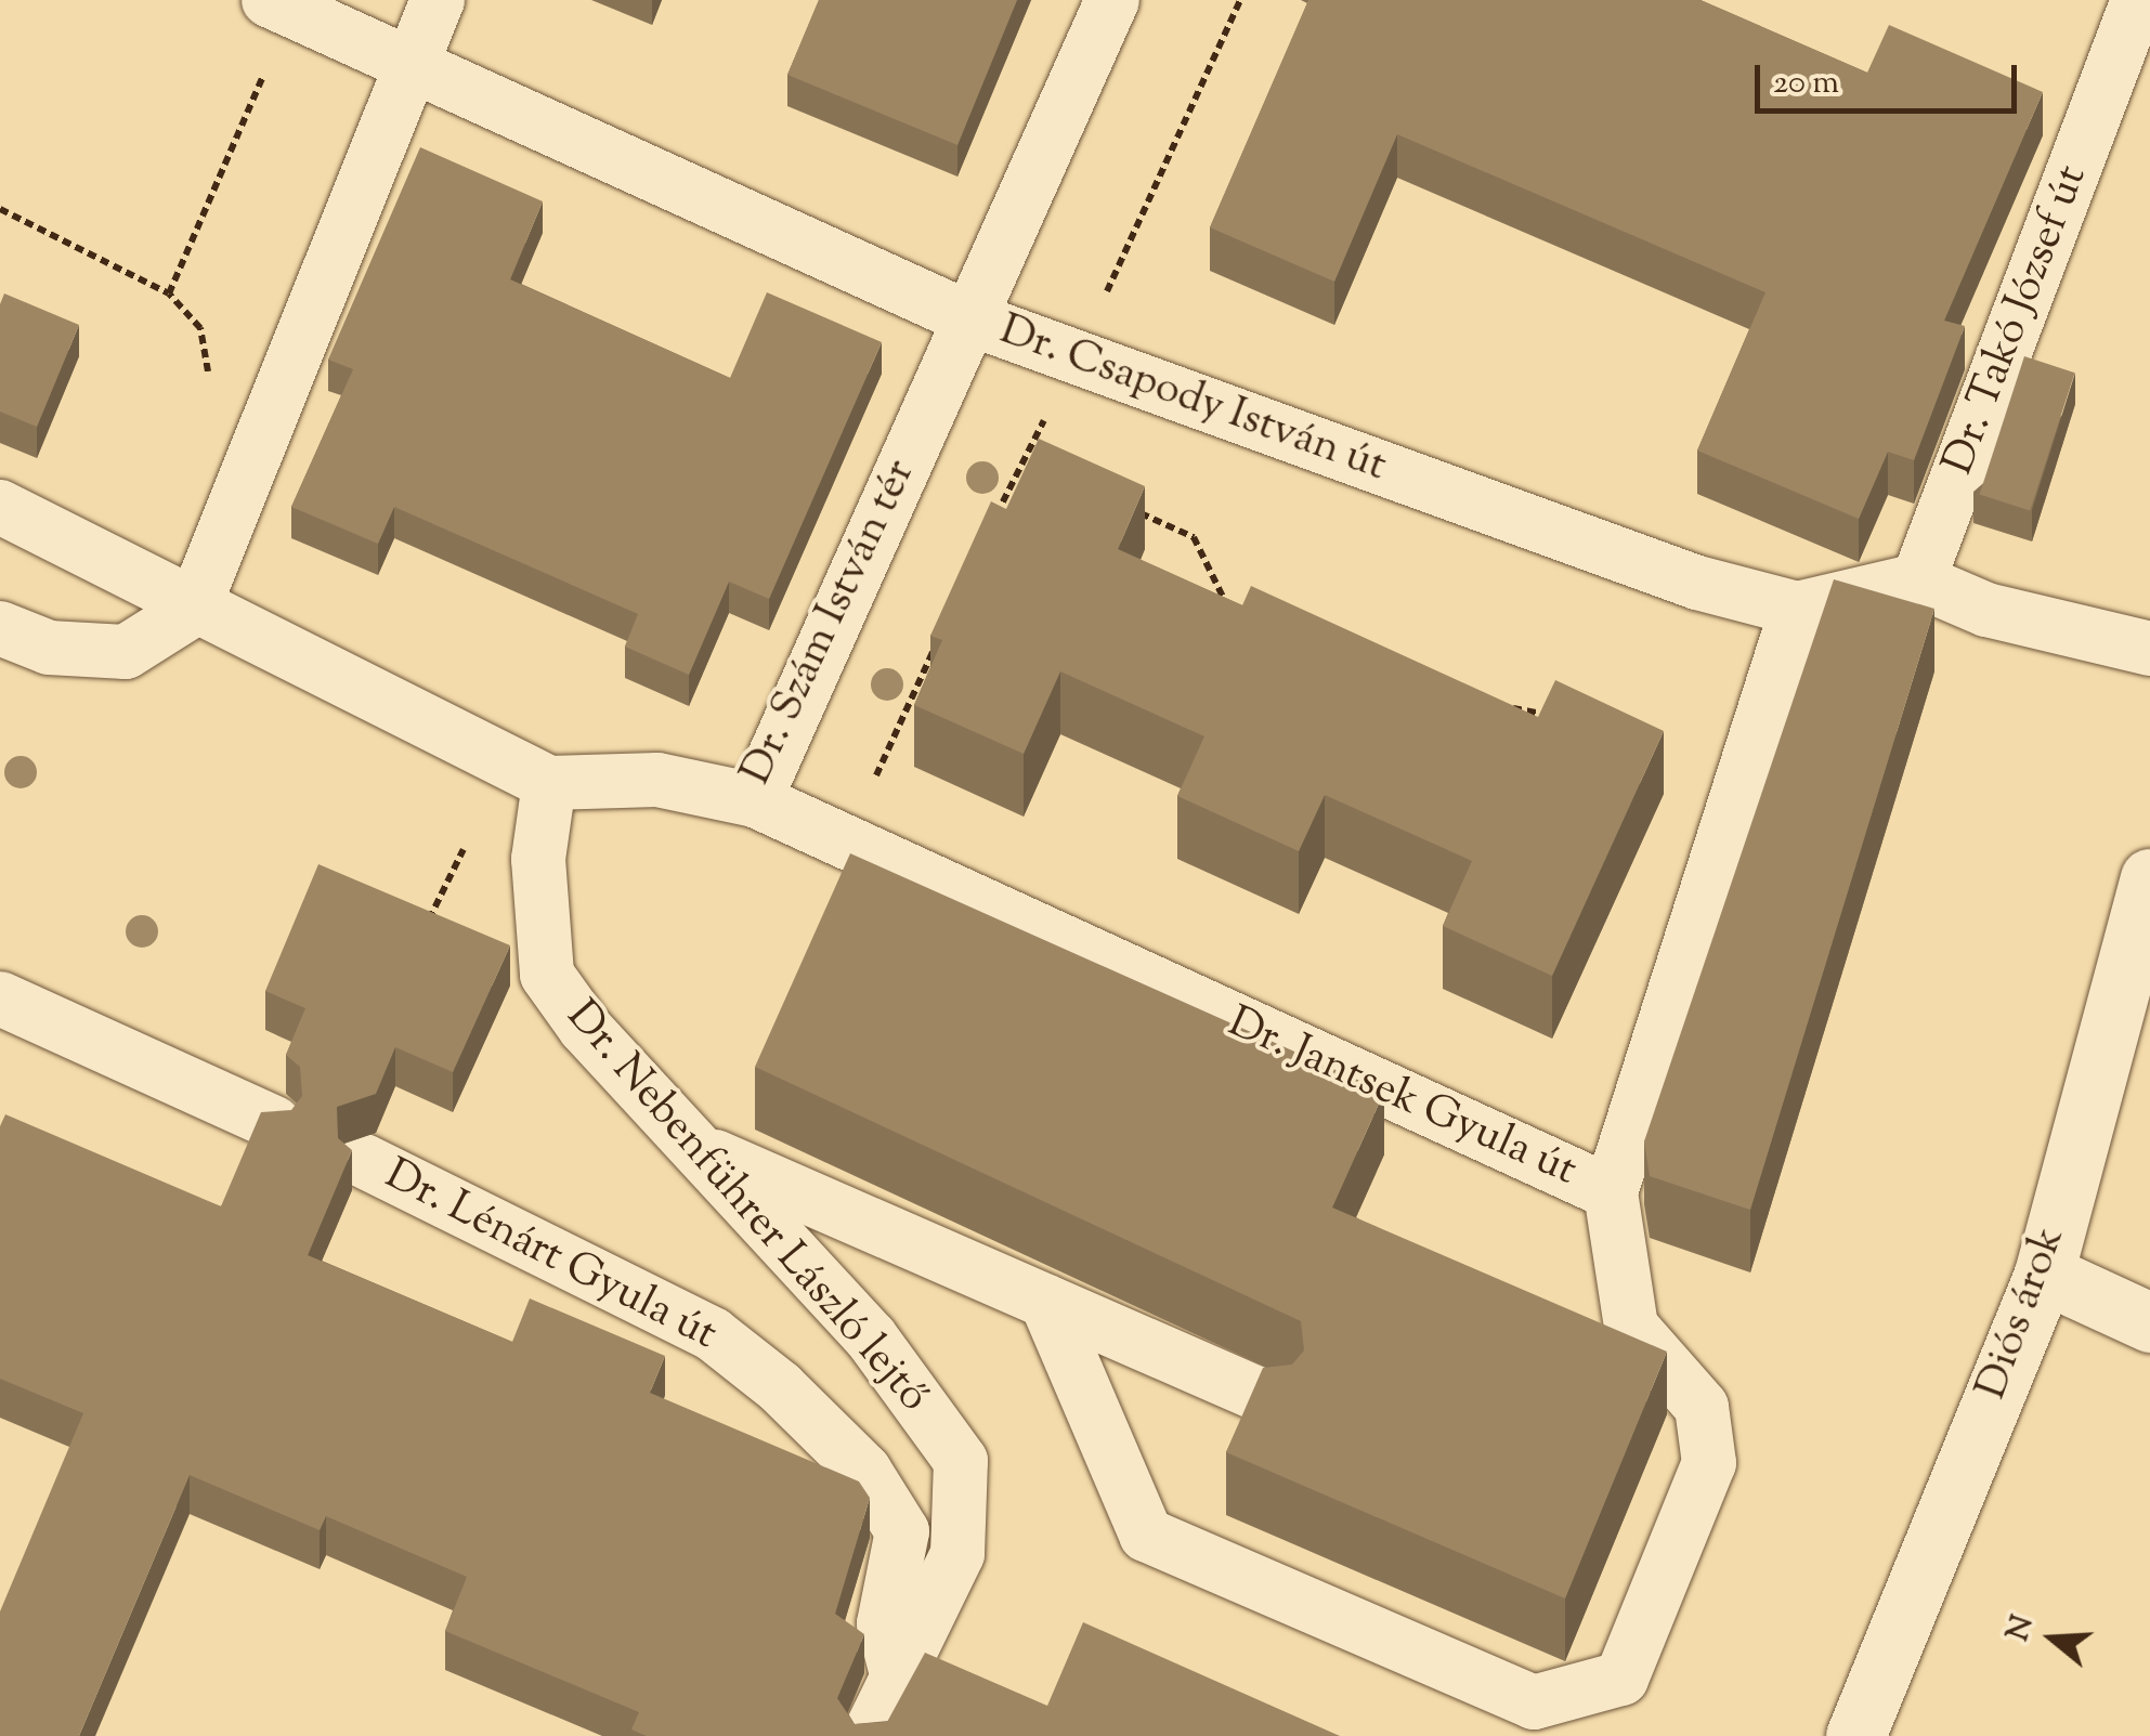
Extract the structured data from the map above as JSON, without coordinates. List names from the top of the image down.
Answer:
{
  "streets": {
    "street": ["Diós árok"],
    "lane": [
      "Dr. Takó József út",
      "Dr. Csapody István út",
      "Dr. Szám István tér",
      "Dr. Jantsek Gyula út",
      "Dr. Nebenführer László lejtő",
      "Dr. Lénárt Gyula út"
    ]
  },
  "crossings": [
    ["Dr. Takó József út", "Dr. Csapody István út"],
    ["Dr. Csapody István út", "Dr. Szám István tér"],
    ["Dr. Csapody István út", "Dr. Jantsek Gyula út"],
    ["Dr. Szám István tér", "Dr. Jantsek Gyula út"],
    ["Dr. Szám István tér", "Dr. Nebenführer László lejtő"],
    ["Dr. Nebenführer László lejtő", "Dr. Lénárt Gyula út"]
  ],
  "scale_bar": "20 m",
  "north": "left"
}
